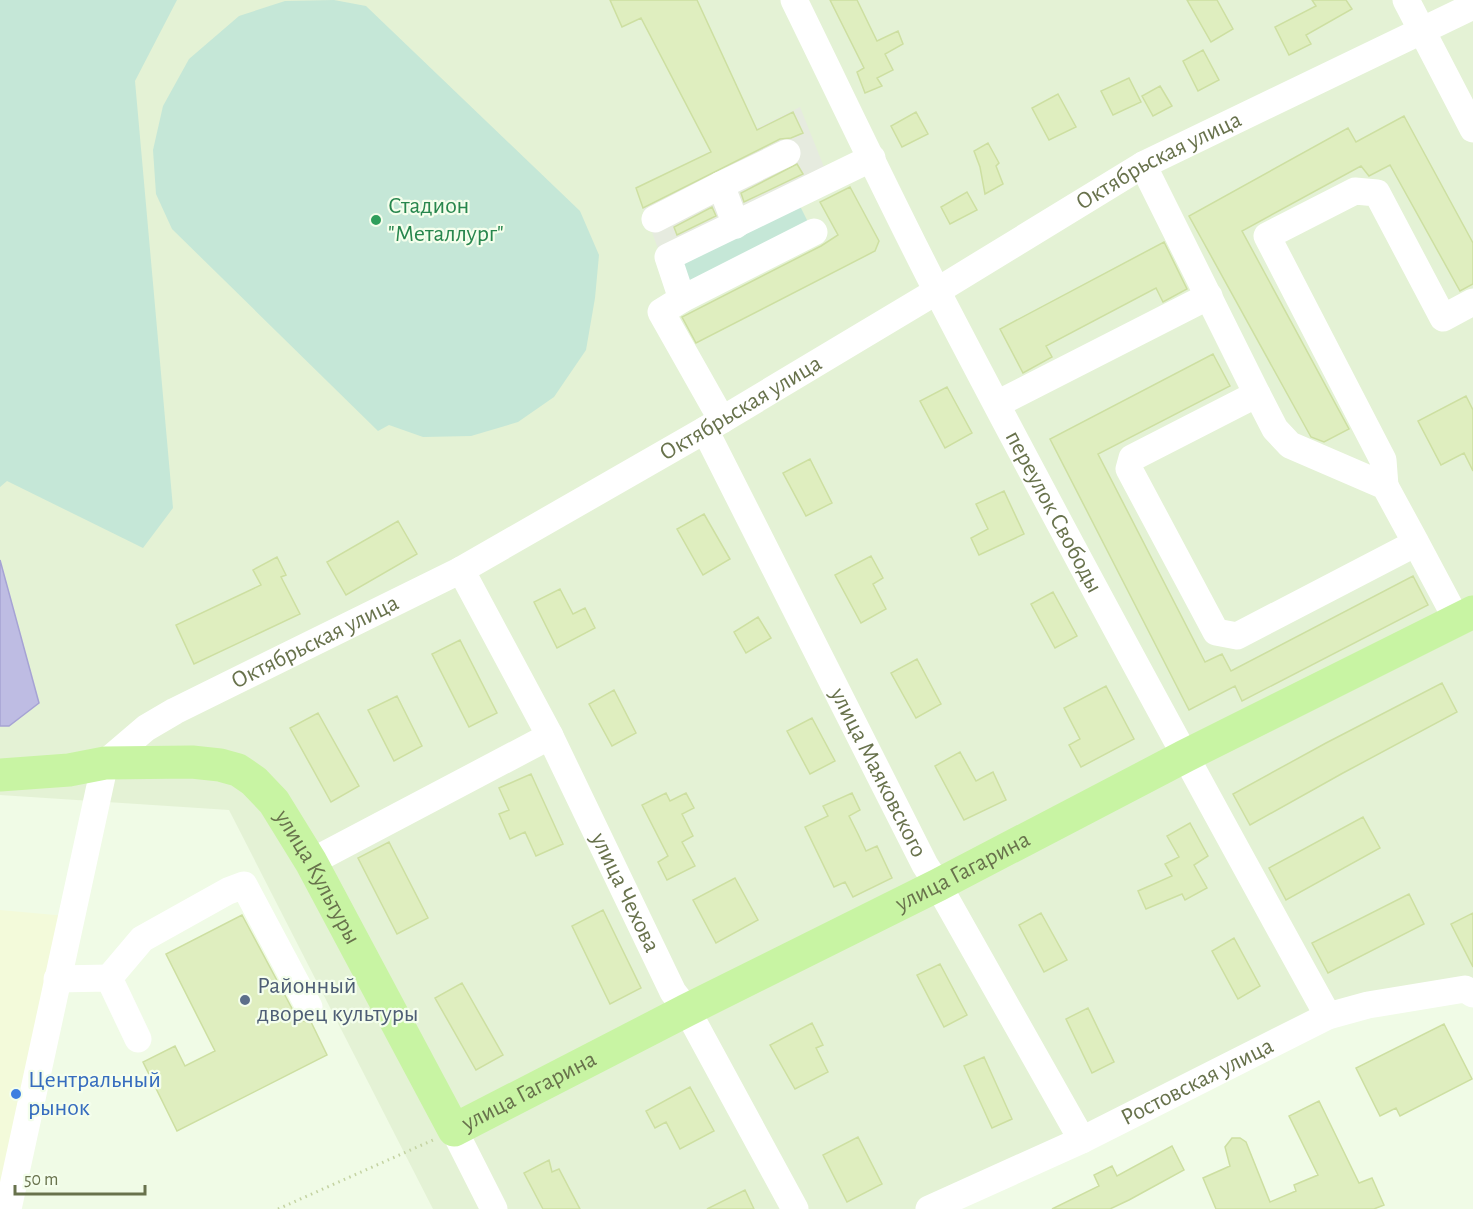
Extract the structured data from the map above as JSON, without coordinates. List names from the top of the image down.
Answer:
{
  "streets": {
    "main road": ["Октябрьская улица", "улица Гагарина", "улица Культуры"],
    "street": [
      "переулок Свободы",
      "улица Маяковского",
      "улица Чехова",
      "Ростовская улица"
    ]
  },
  "crossings": [
    ["Октябрьская улица", "переулок Свободы"],
    ["Октябрьская улица", "улица Маяковского"],
    ["Октябрьская улица", "улица Культуры"],
    ["Октябрьская улица", "улица Чехова"],
    ["переулок Свободы", "улица Гагарина"],
    ["переулок Свободы", "Ростовская улица"],
    ["улица Маяковского", "улица Гагарина"],
    ["улица Маяковского", "Ростовская улица"],
    ["улица Гагарина", "улица Культуры"],
    ["улица Гагарина", "улица Чехова"]
  ],
  "places": ["Стадион \"Металлург\"", "Районный дворец культуры", "Центральный рынок"],
  "scale_bar": "50 m"
}
